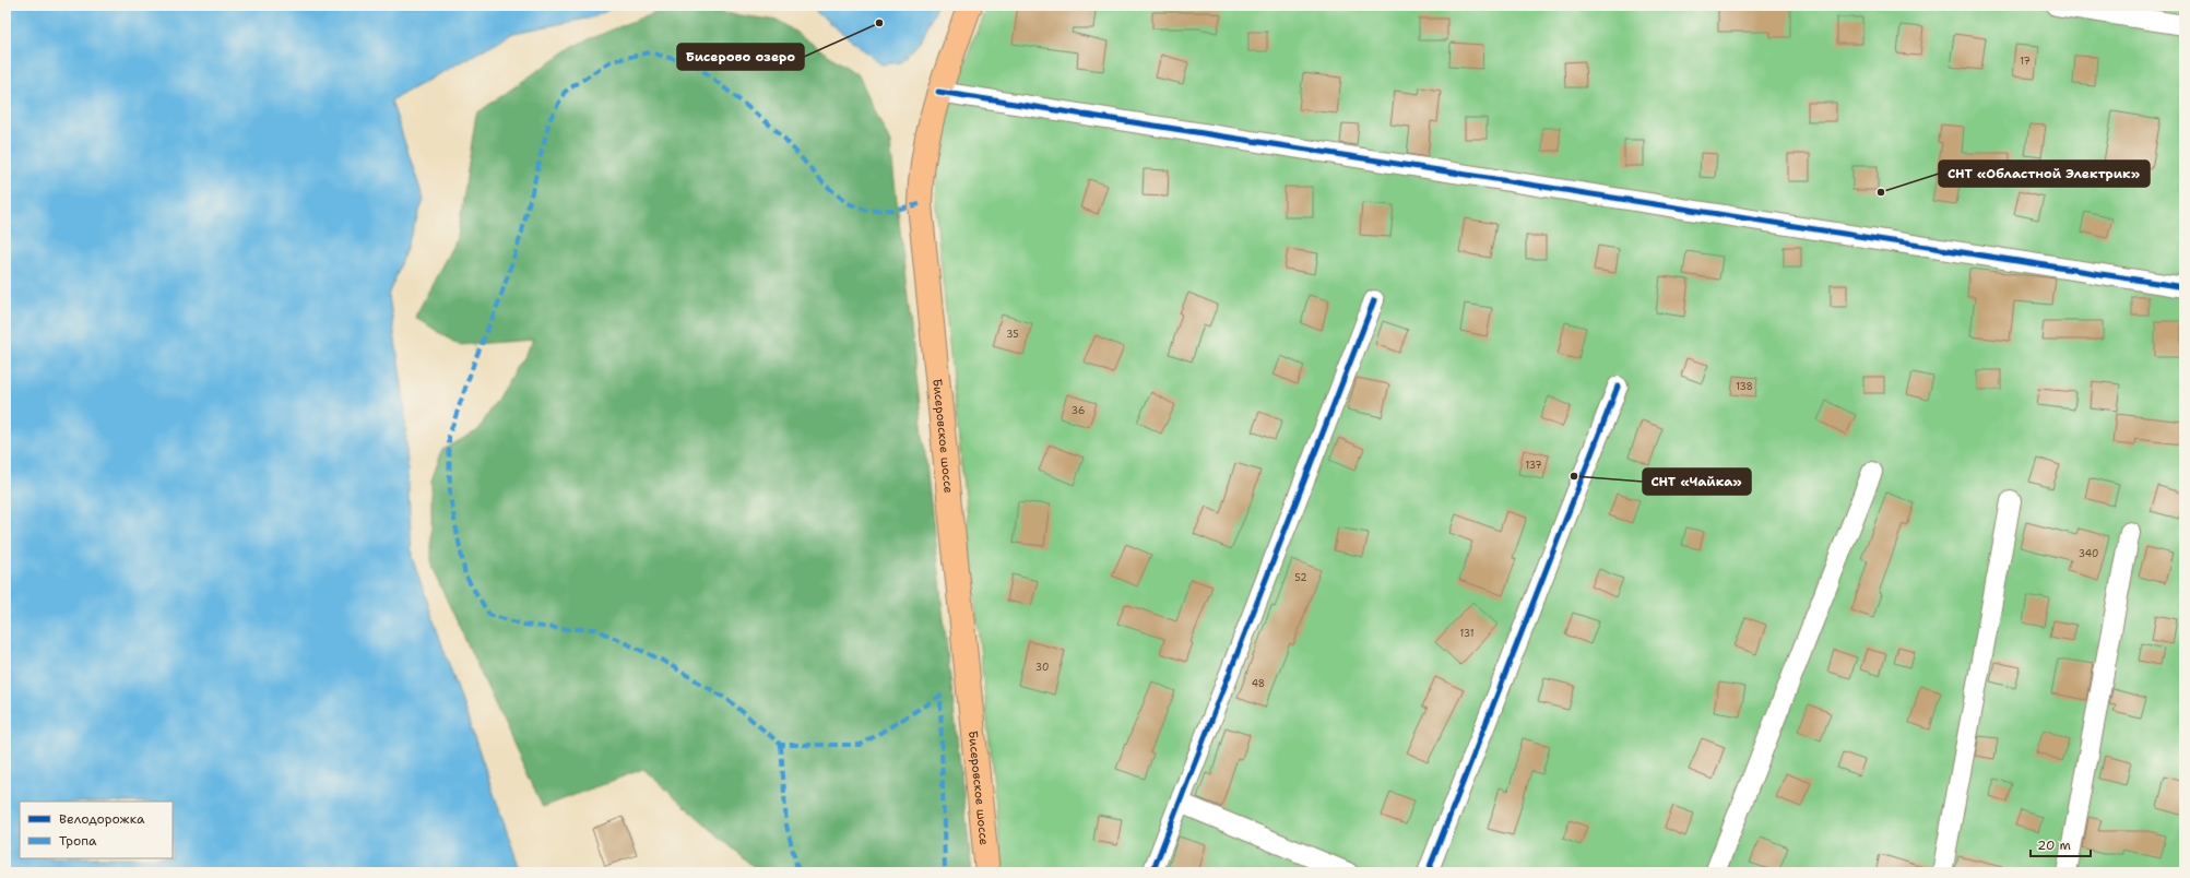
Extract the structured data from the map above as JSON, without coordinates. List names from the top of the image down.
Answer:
{
  "streets": {
    "main road": ["Бисеровское шоссе"]
  },
  "places": ["Бисерово озеро", "СНТ «Областной Электрик»", "СНТ «Чайка»"],
  "house_numbers": [
    "17",
    "35",
    "138",
    "36",
    "137",
    "340",
    "52",
    "131",
    "30",
    "48"
  ],
  "legend": ["Велодорожка", "Тропа"],
  "scale_bar": "20 m"
}
